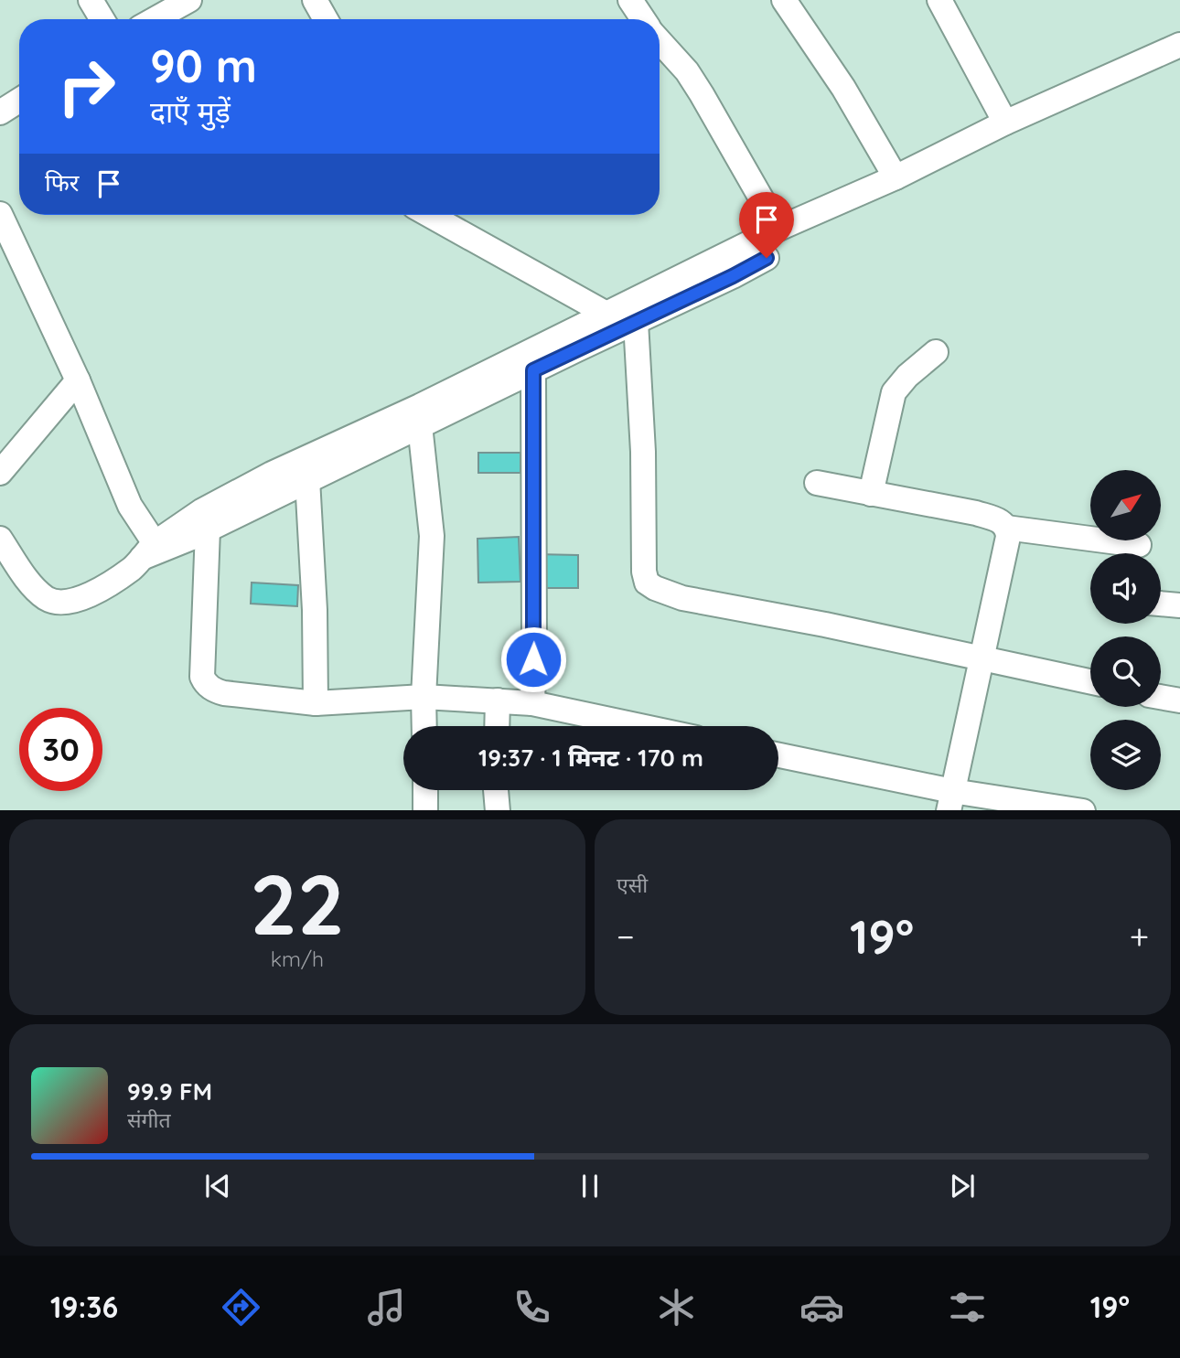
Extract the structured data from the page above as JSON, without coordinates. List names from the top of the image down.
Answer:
{
  "north": "top right",
  "page": {
    "turn": ["90 m", "दाएँ मुड़ें"],
    "then": "फिर",
    "limit": "30",
    "trip": "19:37 · 1 मिनट · 170 m",
    "tile": [
      ["22", "km/h"],
      "एसी"
    ],
    "heat": ["−", "19°", "+"],
    "song": ["99.9 FM", "संगीत"],
    "tabs": ["19:36", "19°"]
  }
}
